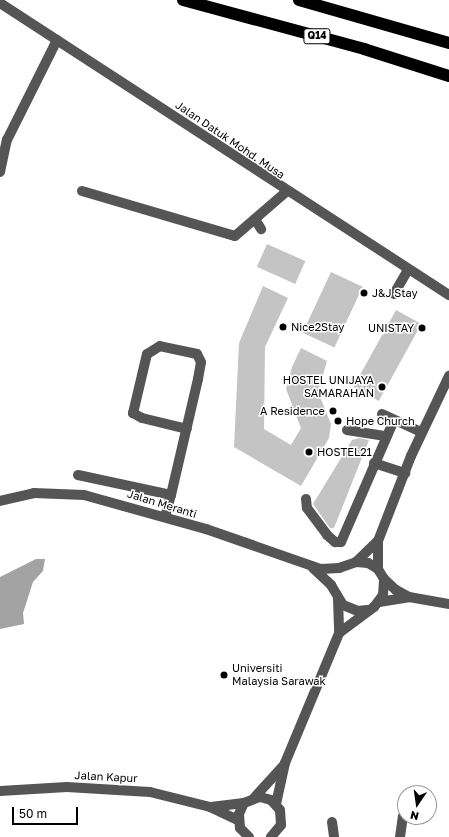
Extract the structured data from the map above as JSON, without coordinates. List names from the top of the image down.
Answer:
{
  "streets": {
    "highway": ["Q14"],
    "street": ["Jalan Datuk Mohd. Musa", "Jalan Meranti", "Jalan Kapur"]
  },
  "places": [
    "J&J Stay",
    "Nice2Stay",
    "UNISTAY",
    "HOSTEL UNIJAYA SAMARAHAN",
    "A Residence",
    "Hope Church",
    "HOSTEL21",
    "Universiti Malaysia Sarawak"
  ],
  "scale_bar": "50 m",
  "north": "bottom"
}
